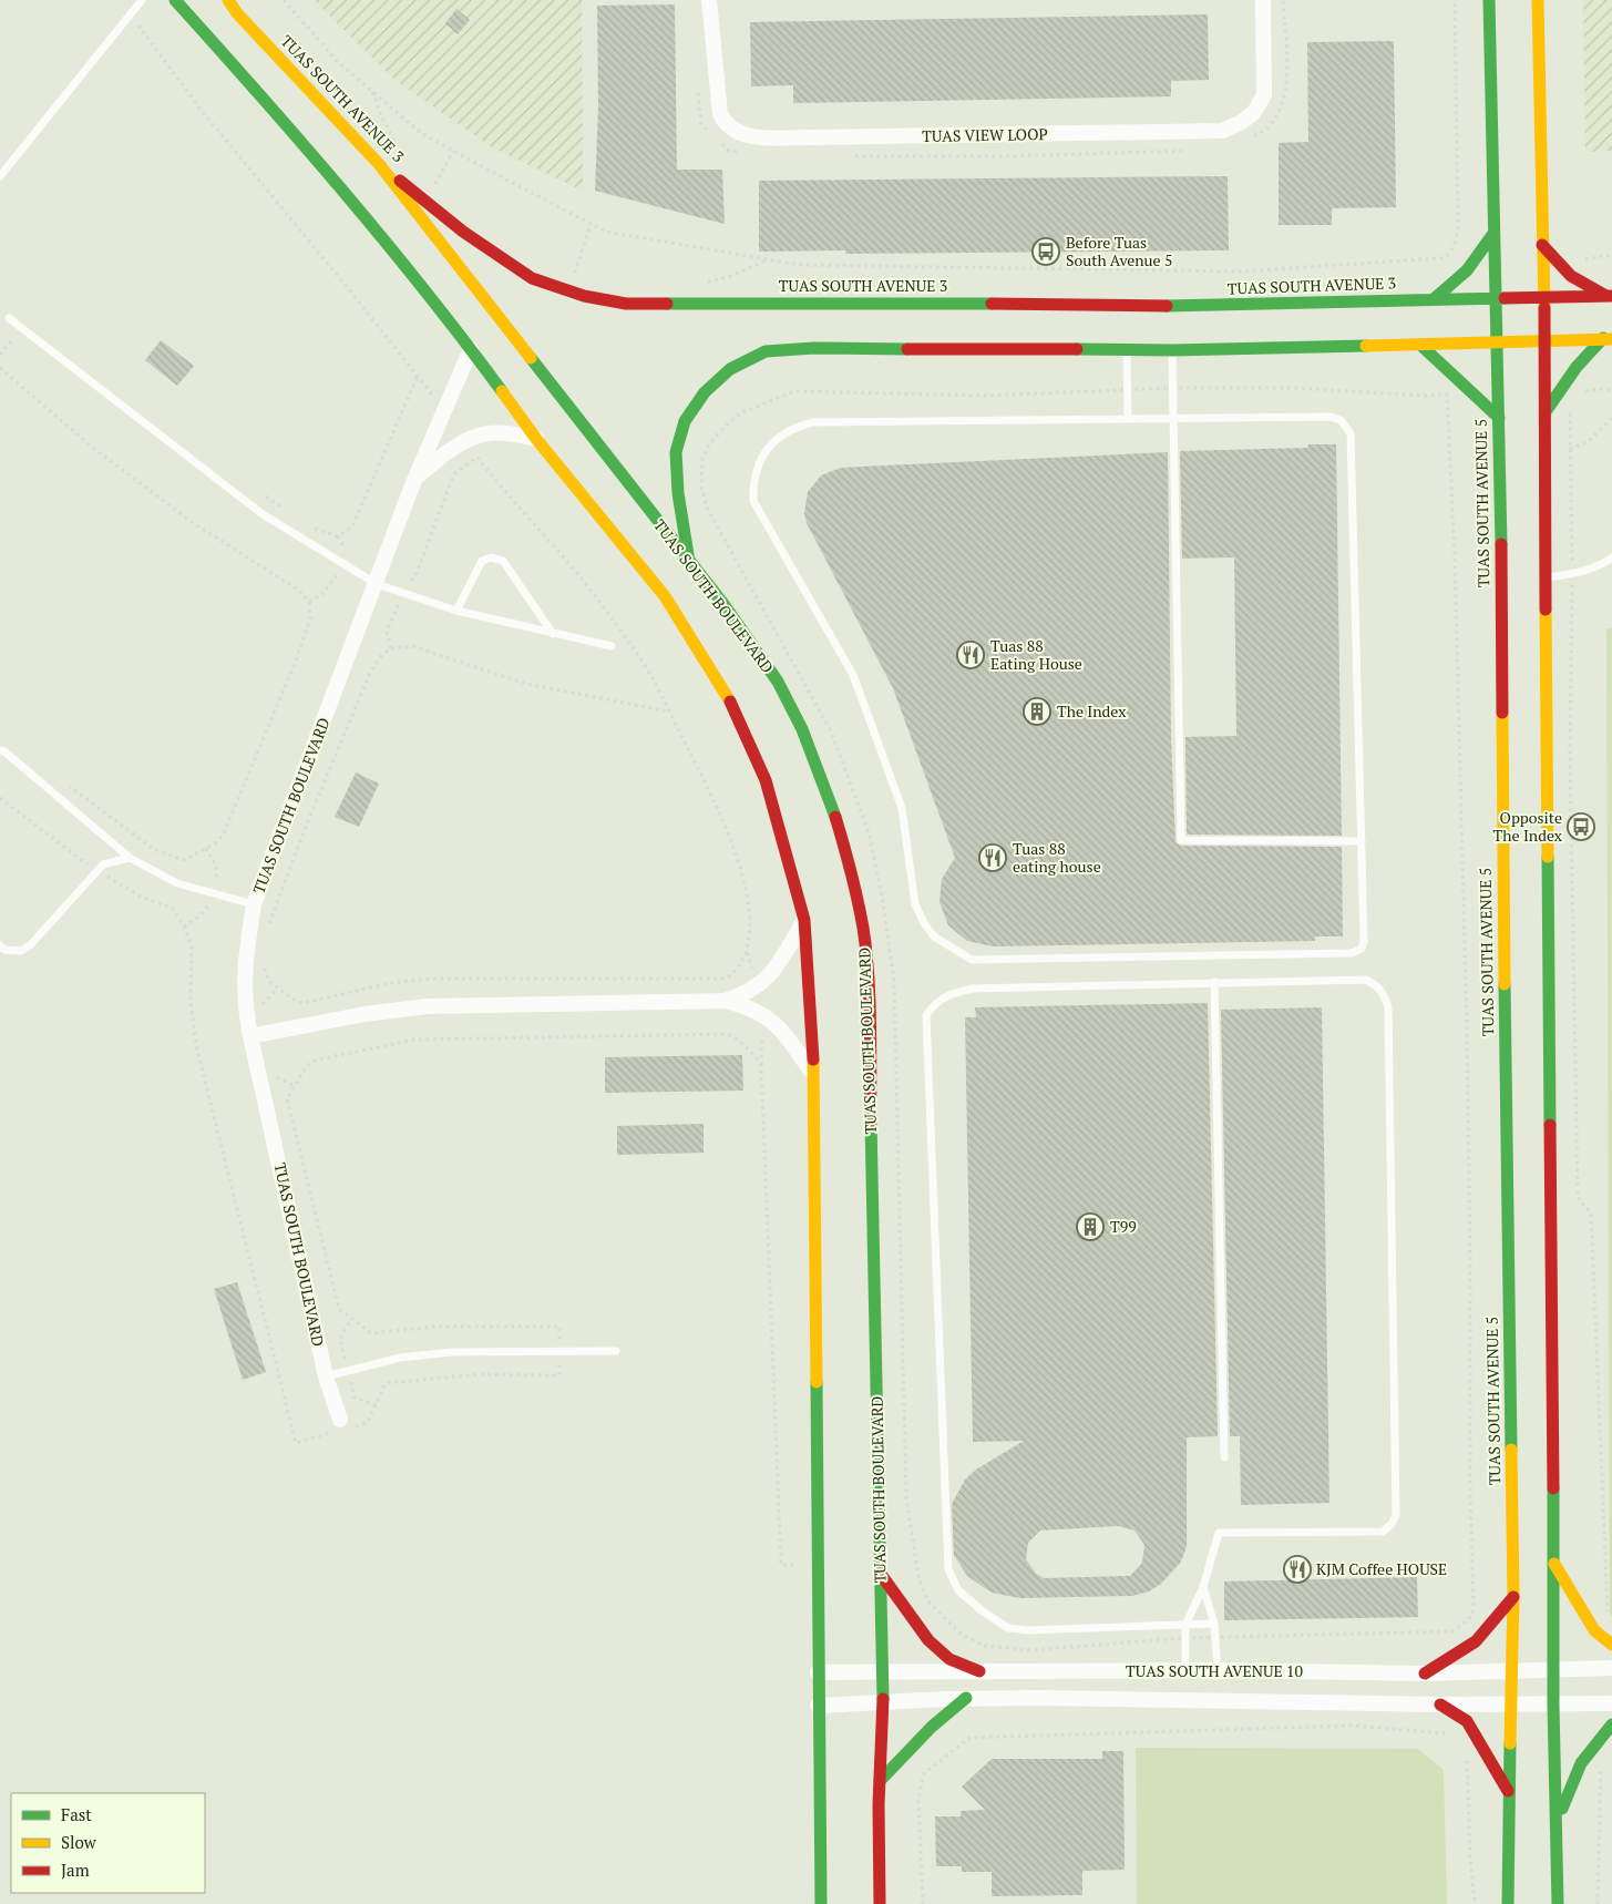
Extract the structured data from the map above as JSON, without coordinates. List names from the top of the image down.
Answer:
{
  "streets": {
    "main road": ["TUAS SOUTH AVENUE 3", "TUAS SOUTH AVENUE 5", "TUAS SOUTH BOULEVARD"],
    "street": ["TUAS VIEW LOOP", "TUAS SOUTH AVENUE 10"]
  },
  "crossings": [
    ["TUAS SOUTH AVENUE 3", "TUAS SOUTH AVENUE 5"],
    ["TUAS SOUTH AVENUE 3", "TUAS SOUTH BOULEVARD"],
    ["TUAS SOUTH AVENUE 5", "TUAS SOUTH AVENUE 10"],
    ["TUAS SOUTH BOULEVARD", "TUAS SOUTH AVENUE 10"]
  ],
  "places": {
    "bus stop": ["Before Tuas South Avenue 5", "Opposite The Index"],
    "restaurant": ["Tuas 88 Eating House", "Tuas 88 eating house", "KJM Coffee HOUSE"],
    "building": ["The Index", "T99"]
  },
  "legend": ["Fast", "Slow", "Jam"]
}
